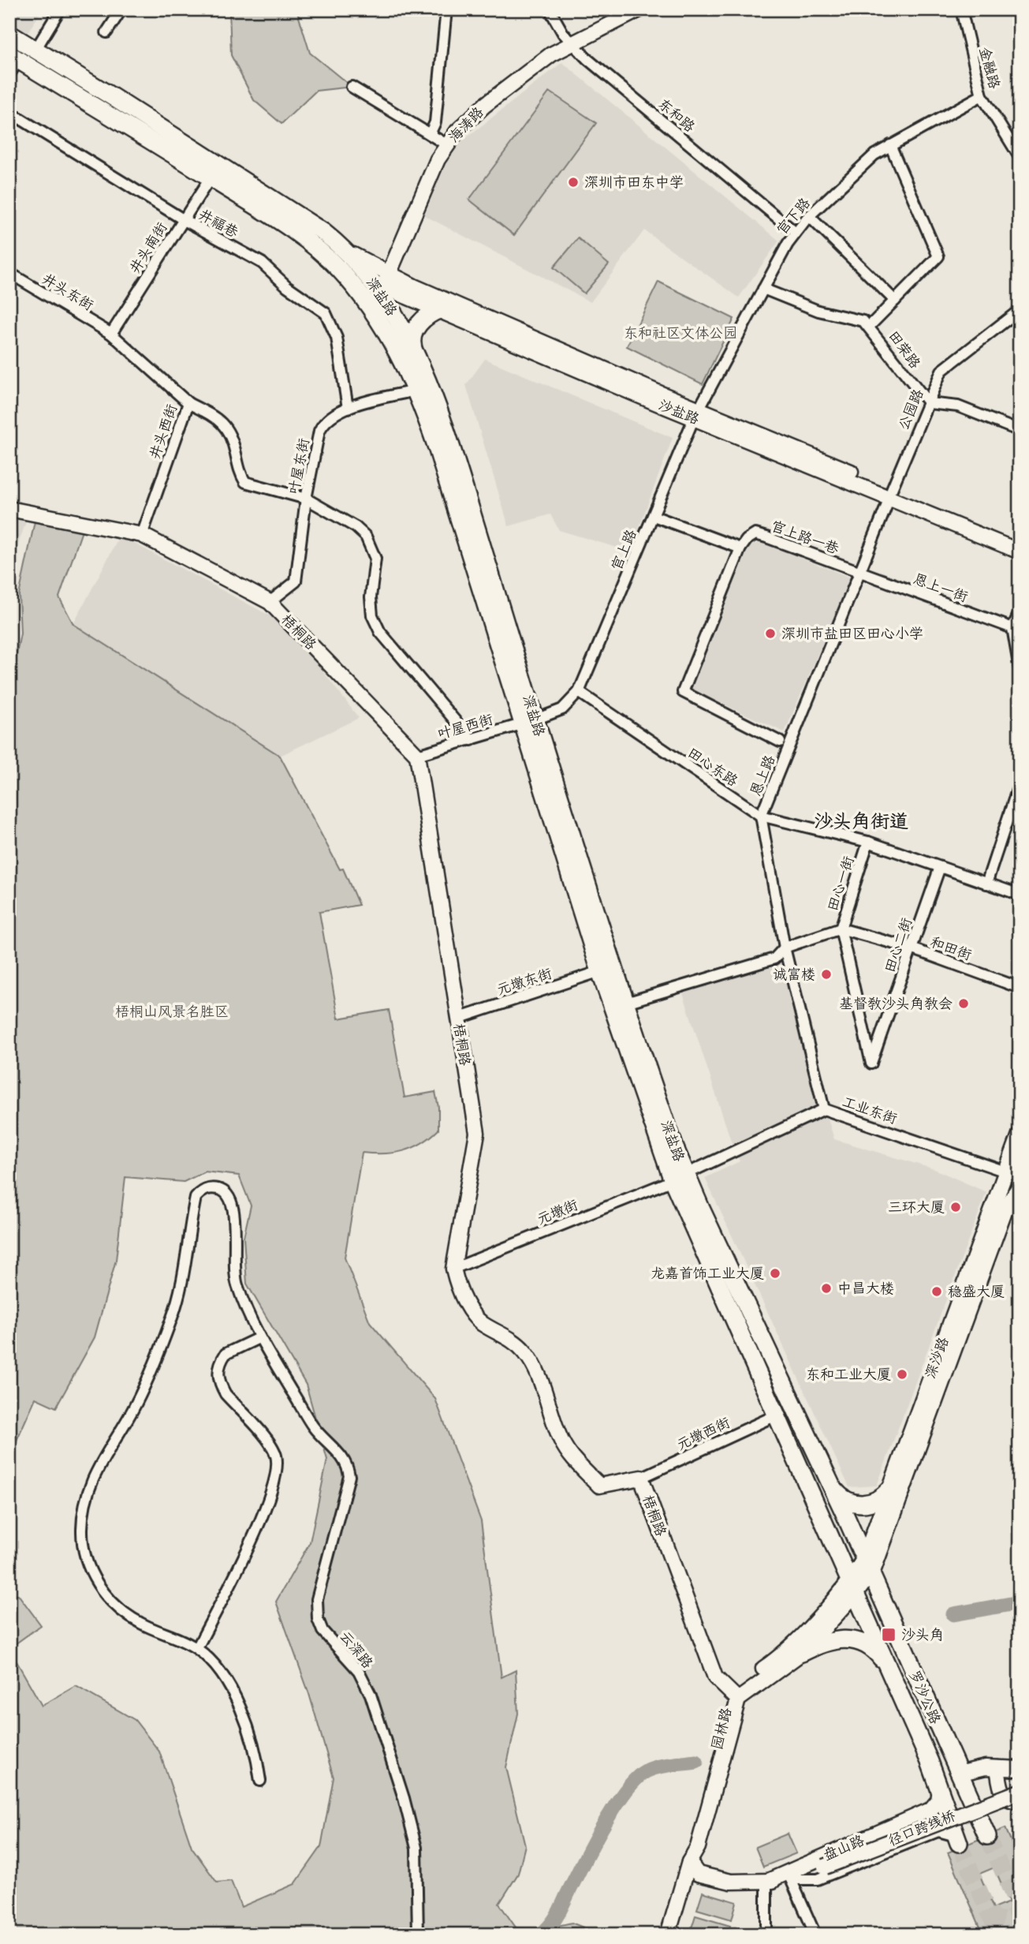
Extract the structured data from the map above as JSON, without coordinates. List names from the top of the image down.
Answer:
{
  "streets": {
    "main road": [
      "海涛路",
      "深盐路",
      "沙盐路",
      "梧桐路",
      "深沙路",
      "罗沙公路",
      "园林路",
      "径口跨线桥",
      "盘山路"
    ],
    "street": [
      "金融路",
      "东和路",
      "官下路",
      "井福巷",
      "井头南街",
      "井头东街",
      "田荣路",
      "公园路",
      "井头西街",
      "叶屋东街",
      "官上路一巷",
      "官上路",
      "恩上一街",
      "叶屋西街",
      "田心东路",
      "恩上路",
      "田心一街",
      "田心二街",
      "和田街",
      "元墩东街",
      "工业东街",
      "元墩街",
      "元墩西街",
      "云深路"
    ]
  },
  "crossings": [
    ["金融路", "官下路"],
    ["东和路", "海涛路"],
    ["东和路", "官下路"],
    ["海涛路", "深盐路"],
    ["海涛路", "沙盐路"],
    ["官下路", "田荣路"],
    ["官下路", "沙盐路"],
    ["官下路", "官上路"],
    ["井福巷", "井头南街"],
    ["井福巷", "叶屋东街"],
    ["井头南街", "井头东街"],
    ["井头南街", "深盐路"],
    ["井头南街", "井头西街"],
    ["井头东街", "井头西街"],
    ["深盐路", "沙盐路"],
    ["深盐路", "叶屋东街"],
    ["深盐路", "叶屋西街"],
    ["深盐路", "元墩东街"],
    ["深盐路", "工业东街"],
    ["深盐路", "元墩街"],
    ["深盐路", "深沙路"],
    ["深盐路", "元墩西街"],
    ["深盐路", "罗沙公路"],
    ["深盐路", "园林路"],
    ["田荣路", "公园路"],
    ["公园路", "沙盐路"],
    ["公园路", "恩上路"],
    ["沙盐路", "官上路"],
    ["沙盐路", "恩上路"],
    ["井头西街", "梧桐路"],
    ["叶屋东街", "梧桐路"],
    ["官上路一巷", "恩上一街"],
    ["官上路一巷", "恩上路"],
    ["官上路", "田心东路"],
    ["恩上一街", "恩上路"],
    ["梧桐路", "叶屋西街"],
    ["梧桐路", "元墩东街"],
    ["梧桐路", "元墩街"],
    ["梧桐路", "元墩西街"],
    ["梧桐路", "园林路"],
    ["田心东路", "恩上路"],
    ["田心东路", "田心一街"],
    ["田心东路", "田心二街"],
    ["恩上路", "工业东街"],
    ["田心一街", "田心二街"],
    ["田心一街", "和田街"],
    ["田心二街", "和田街"],
    ["工业东街", "元墩街"],
    ["工业东街", "深沙路"],
    ["深沙路", "罗沙公路"],
    ["深沙路", "园林路"],
    ["罗沙公路", "园林路"],
    ["罗沙公路", "盘山路"],
    ["园林路", "盘山路"],
    ["径口跨线桥", "盘山路"]
  ],
  "districts": ["沙头角街道"],
  "parks": ["东和社区文体公园", "梧桐山风景名胜区"],
  "places": {
    "other": [
      "深圳市田东中学",
      "深圳市盐田区田心小学",
      "诚富楼",
      "基督教沙头角教会",
      "三环大厦",
      "龙嘉首饰工业大厦",
      "中昌大楼",
      "稳盛大厦",
      "东和工业大厦"
    ],
    "transit": ["沙头角"]
  }
}
